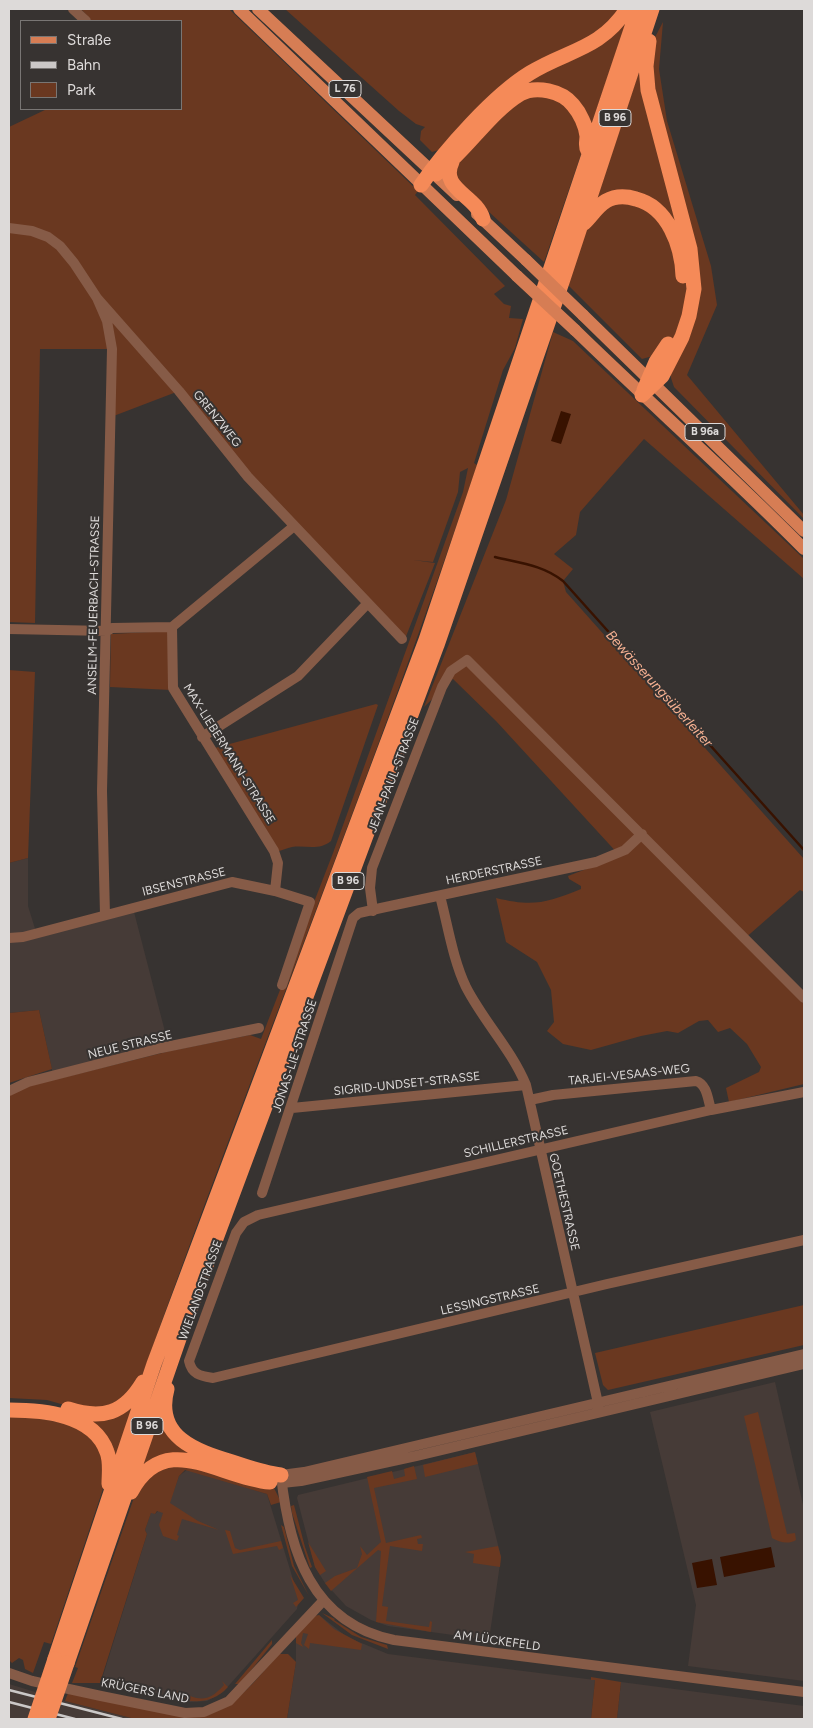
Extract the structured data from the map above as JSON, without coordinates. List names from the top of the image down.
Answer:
{
  "streets": {
    "highway": ["B 96"],
    "main road": ["L 76", "B 96a"],
    "street": [
      "GRENZWEG",
      "ANSELM-FEUERBACH-STRASSE",
      "MAX-LIEBERMANN-STRASSE",
      "JEAN-PAUL-STRASSE",
      "HERDERSTRASSE",
      "IBSENSTRASSE",
      "NEUE STRASSE",
      "JONAS-LIE-STRASSE",
      "TARJEI-VESAAS-WEG",
      "SIGRID-UNDSET-STRASSE",
      "SCHILLERSTRASSE",
      "GOETHESTRASSE",
      "WIELANDSTRASSE",
      "LESSINGSTRASSE",
      "AM LÜCKEFELD",
      "KRÜGERS LAND"
    ]
  },
  "crossings": [
    ["L 76", "B 96a"],
    ["GRENZWEG", "ANSELM-FEUERBACH-STRASSE"],
    ["ANSELM-FEUERBACH-STRASSE", "IBSENSTRASSE"],
    ["MAX-LIEBERMANN-STRASSE", "IBSENSTRASSE"],
    ["JEAN-PAUL-STRASSE", "HERDERSTRASSE"],
    ["HERDERSTRASSE", "JONAS-LIE-STRASSE"],
    ["HERDERSTRASSE", "GOETHESTRASSE"],
    ["JONAS-LIE-STRASSE", "SIGRID-UNDSET-STRASSE"],
    ["TARJEI-VESAAS-WEG", "SCHILLERSTRASSE"],
    ["TARJEI-VESAAS-WEG", "GOETHESTRASSE"],
    ["SIGRID-UNDSET-STRASSE", "GOETHESTRASSE"],
    ["SCHILLERSTRASSE", "GOETHESTRASSE"],
    ["SCHILLERSTRASSE", "WIELANDSTRASSE"],
    ["GOETHESTRASSE", "LESSINGSTRASSE"],
    ["WIELANDSTRASSE", "LESSINGSTRASSE"],
    ["AM LÜCKEFELD", "KRÜGERS LAND"]
  ],
  "water": ["Bewässerungsüberleiter"],
  "legend": ["Straße", "Bahn", "Park"]
}
